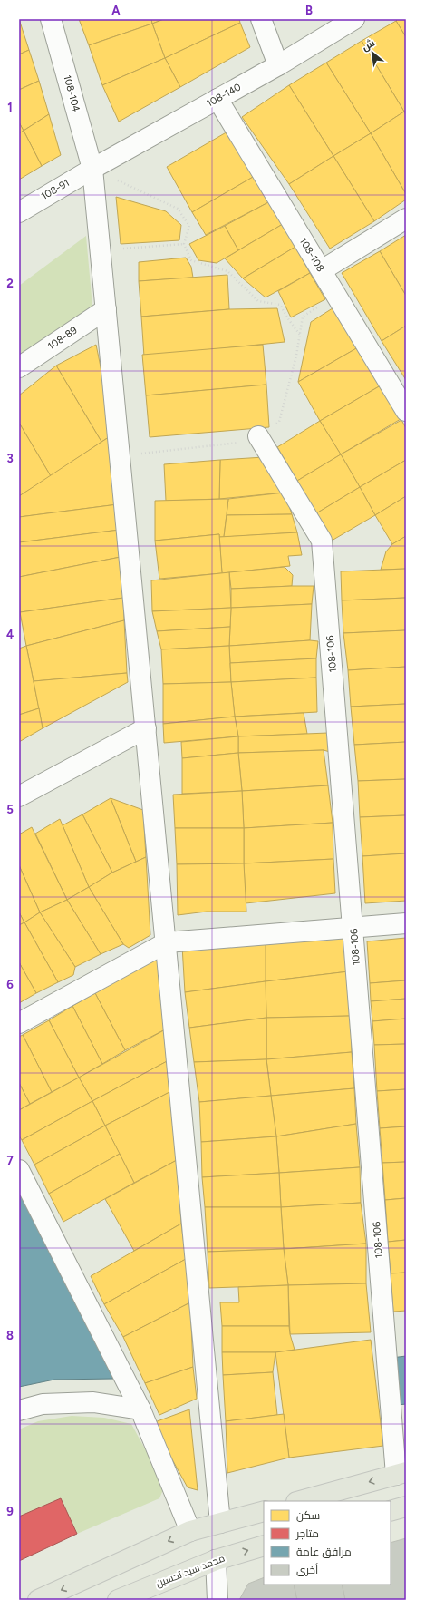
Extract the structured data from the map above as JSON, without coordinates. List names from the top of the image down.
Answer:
{
  "streets": {
    "main road": ["محمد سید تحسین"],
    "street": [
      "108-104",
      "108-140",
      "108-91",
      "108-108",
      "108-89",
      "108-106"
    ]
  },
  "crossings": [
    ["108-104", "108-140"],
    ["108-104", "108-91"],
    ["108-104", "108-89"],
    ["108-140", "108-91"],
    ["108-140", "108-108"]
  ],
  "legend": [
    "سكن",
    "متاجر",
    "مرافق عامة",
    "أخرى"
  ],
  "north": "top left",
  "grid": {
    "columns": ["A", "B"],
    "rows": [
      "1",
      "2",
      "3",
      "4",
      "5",
      "6",
      "7",
      "8",
      "9"
    ]
  }
}
